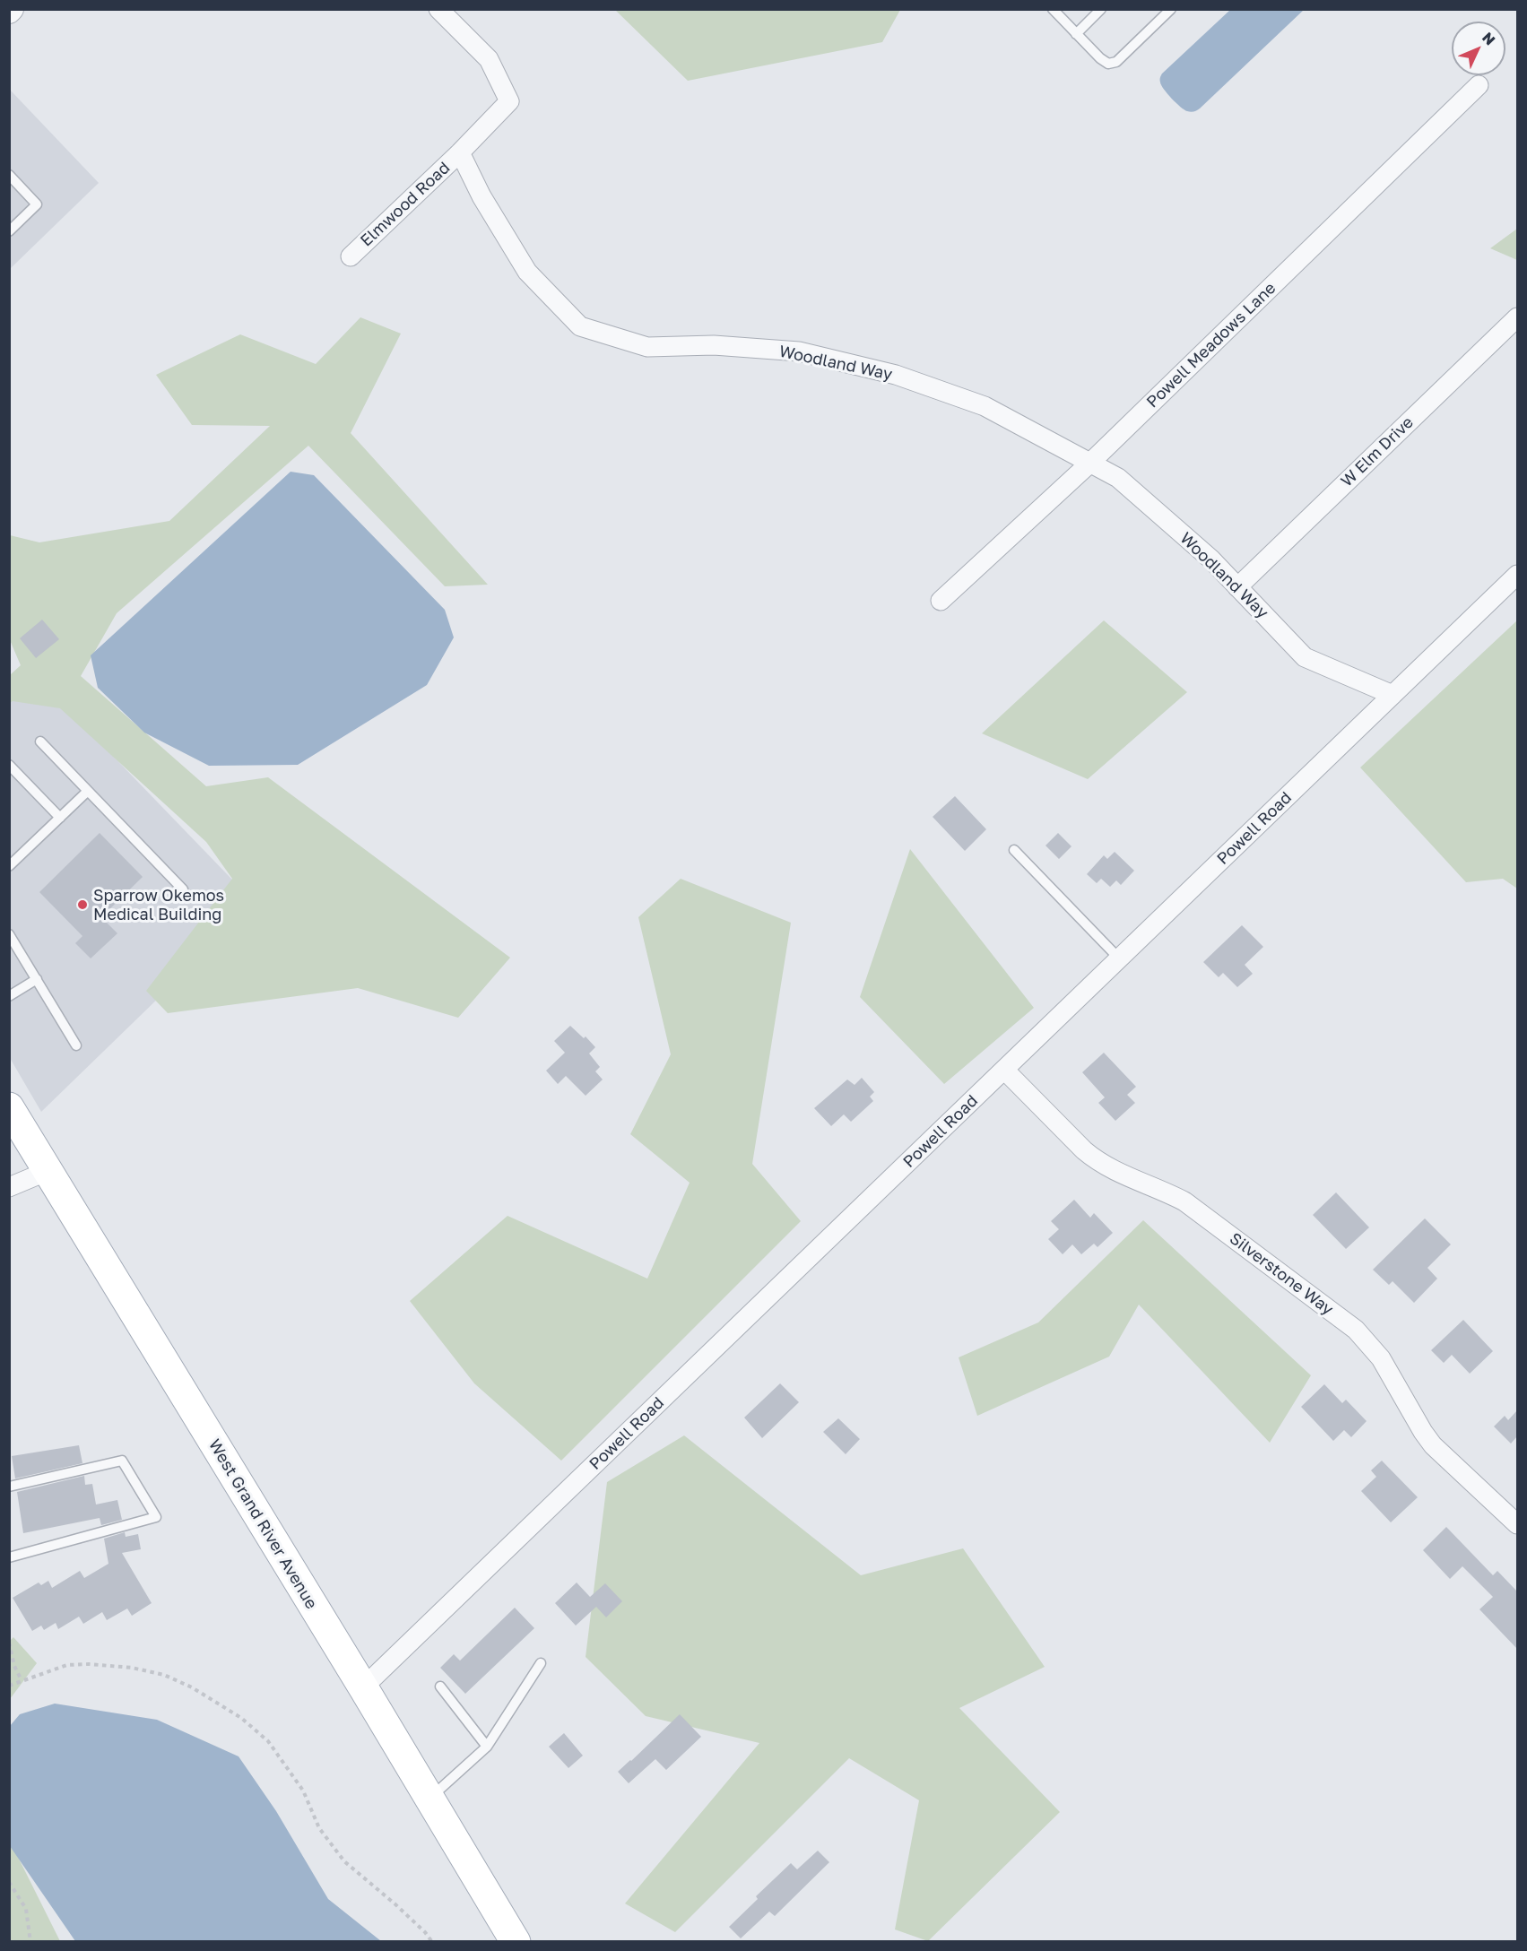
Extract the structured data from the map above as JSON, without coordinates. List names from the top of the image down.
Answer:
{
  "streets": {
    "main road": ["West Grand River Avenue"],
    "street": [
      "Elmwood Road",
      "Powell Meadows Lane",
      "Woodland Way",
      "W Elm Drive",
      "Powell Road",
      "Silverstone Way"
    ]
  },
  "crossings": [
    ["Elmwood Road", "Woodland Way"],
    ["Powell Meadows Lane", "Woodland Way"],
    ["Woodland Way", "W Elm Drive"],
    ["Woodland Way", "Powell Road"],
    ["Powell Road", "Silverstone Way"],
    ["Powell Road", "West Grand River Avenue"]
  ],
  "places": ["Sparrow Okemos Medical Building"],
  "north": "top right"
}
